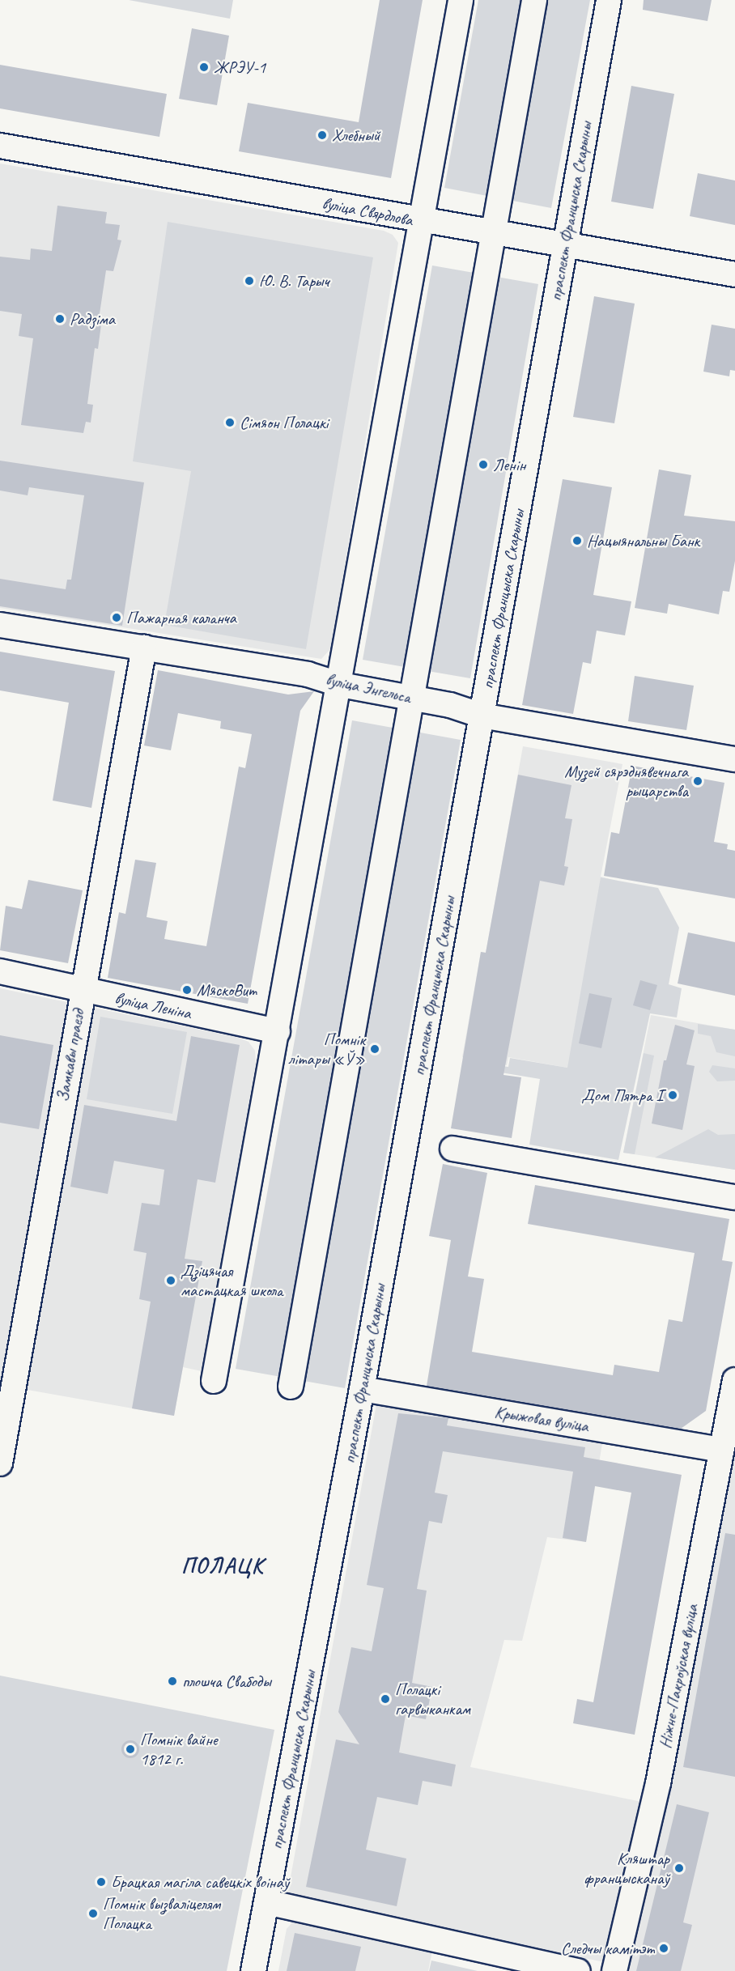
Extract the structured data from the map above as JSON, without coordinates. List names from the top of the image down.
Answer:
{
  "streets": {
    "street": [
      "вуліца Свярдлова",
      "праспект Францыска Скарыны",
      "вуліца Энгельса",
      "вуліца Леніна",
      "Замкавы праезд",
      "Крыжовая вуліца",
      "Ніжне-Пакроўская вуліца"
    ]
  },
  "crossings": [
    ["вуліца Свярдлова", "праспект Францыска Скарыны"],
    ["праспект Францыска Скарыны", "вуліца Энгельса"],
    ["праспект Францыска Скарыны", "Крыжовая вуліца"],
    ["вуліца Энгельса", "Замкавы праезд"],
    ["вуліца Леніна", "Замкавы праезд"],
    ["Крыжовая вуліца", "Ніжне-Пакроўская вуліца"]
  ],
  "districts": ["ПОЛАЦК"],
  "places": [
    "ЖРЭУ-1",
    "Хлебный",
    "Ю. В. Тарыч",
    "Радзіма",
    "Сімяон Полацкі",
    "Ленін",
    "Нацыянальны Банк",
    "Пажарная каланча",
    "Музей сярэднявечнага рыцарства",
    "МяскоВит",
    "Помнік літары «Ў»",
    "Дом Пятра І",
    "Дзіцячая мастацкая школа",
    "плошча Свабоды",
    "Полацкі гарвыканкам",
    "Помнік вайне 1812 г.",
    "Кляштар францысканаў",
    "Брацкая магіла савецкіх воінаў",
    "Помнік вызваліцелям Полацка",
    "Следчы камітэт"
  ]
}
